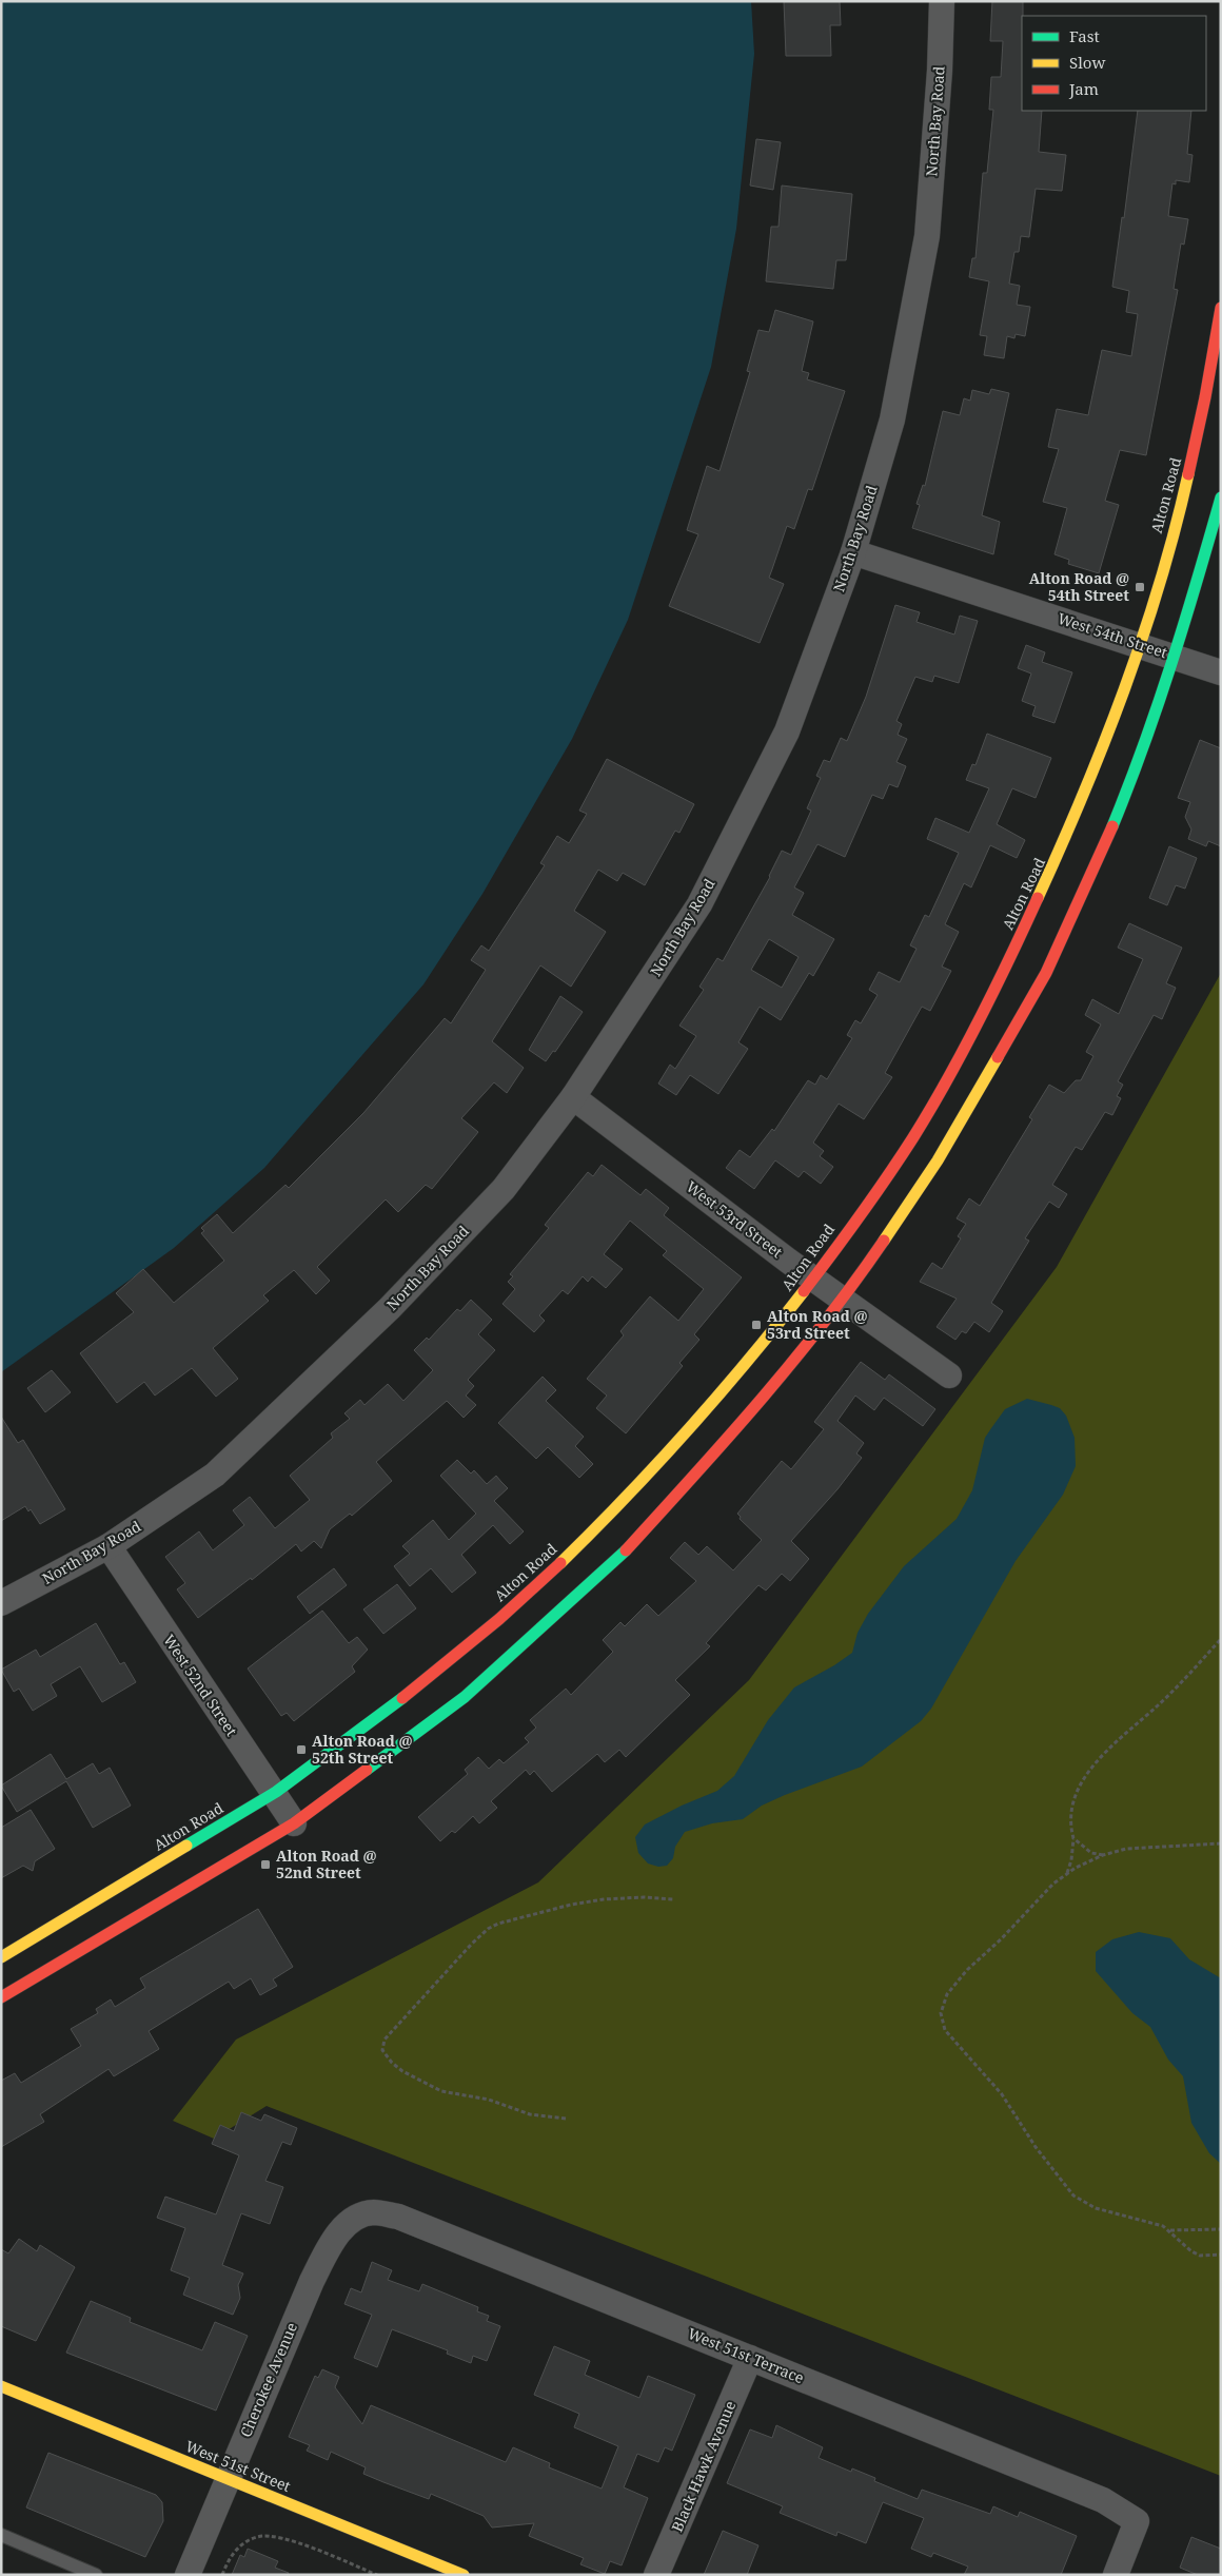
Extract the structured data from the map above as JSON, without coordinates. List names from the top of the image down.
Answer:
{
  "streets": {
    "main road": ["Alton Road", "West 51st Street"],
    "street": [
      "North Bay Road",
      "West 54th Street",
      "West 53rd Street",
      "West 52nd Street",
      "West 51st Terrace",
      "Cherokee Avenue",
      "Black Hawk Avenue"
    ]
  },
  "crossings": [
    ["North Bay Road", "West 54th Street"],
    ["North Bay Road", "West 53rd Street"],
    ["North Bay Road", "West 52nd Street"],
    ["Alton Road", "West 54th Street"],
    ["Alton Road", "West 53rd Street"],
    ["Alton Road", "West 52nd Street"],
    ["West 51st Terrace", "Cherokee Avenue"],
    ["West 51st Terrace", "Black Hawk Avenue"],
    ["Cherokee Avenue", "West 51st Street"]
  ],
  "places": {
    "transit": [
      "Alton Road @ 54th Street",
      "Alton Road @ 53rd Street",
      "Alton Road @ 52th Street",
      "Alton Road @ 52nd Street"
    ]
  },
  "legend": ["Fast", "Slow", "Jam"]
}
